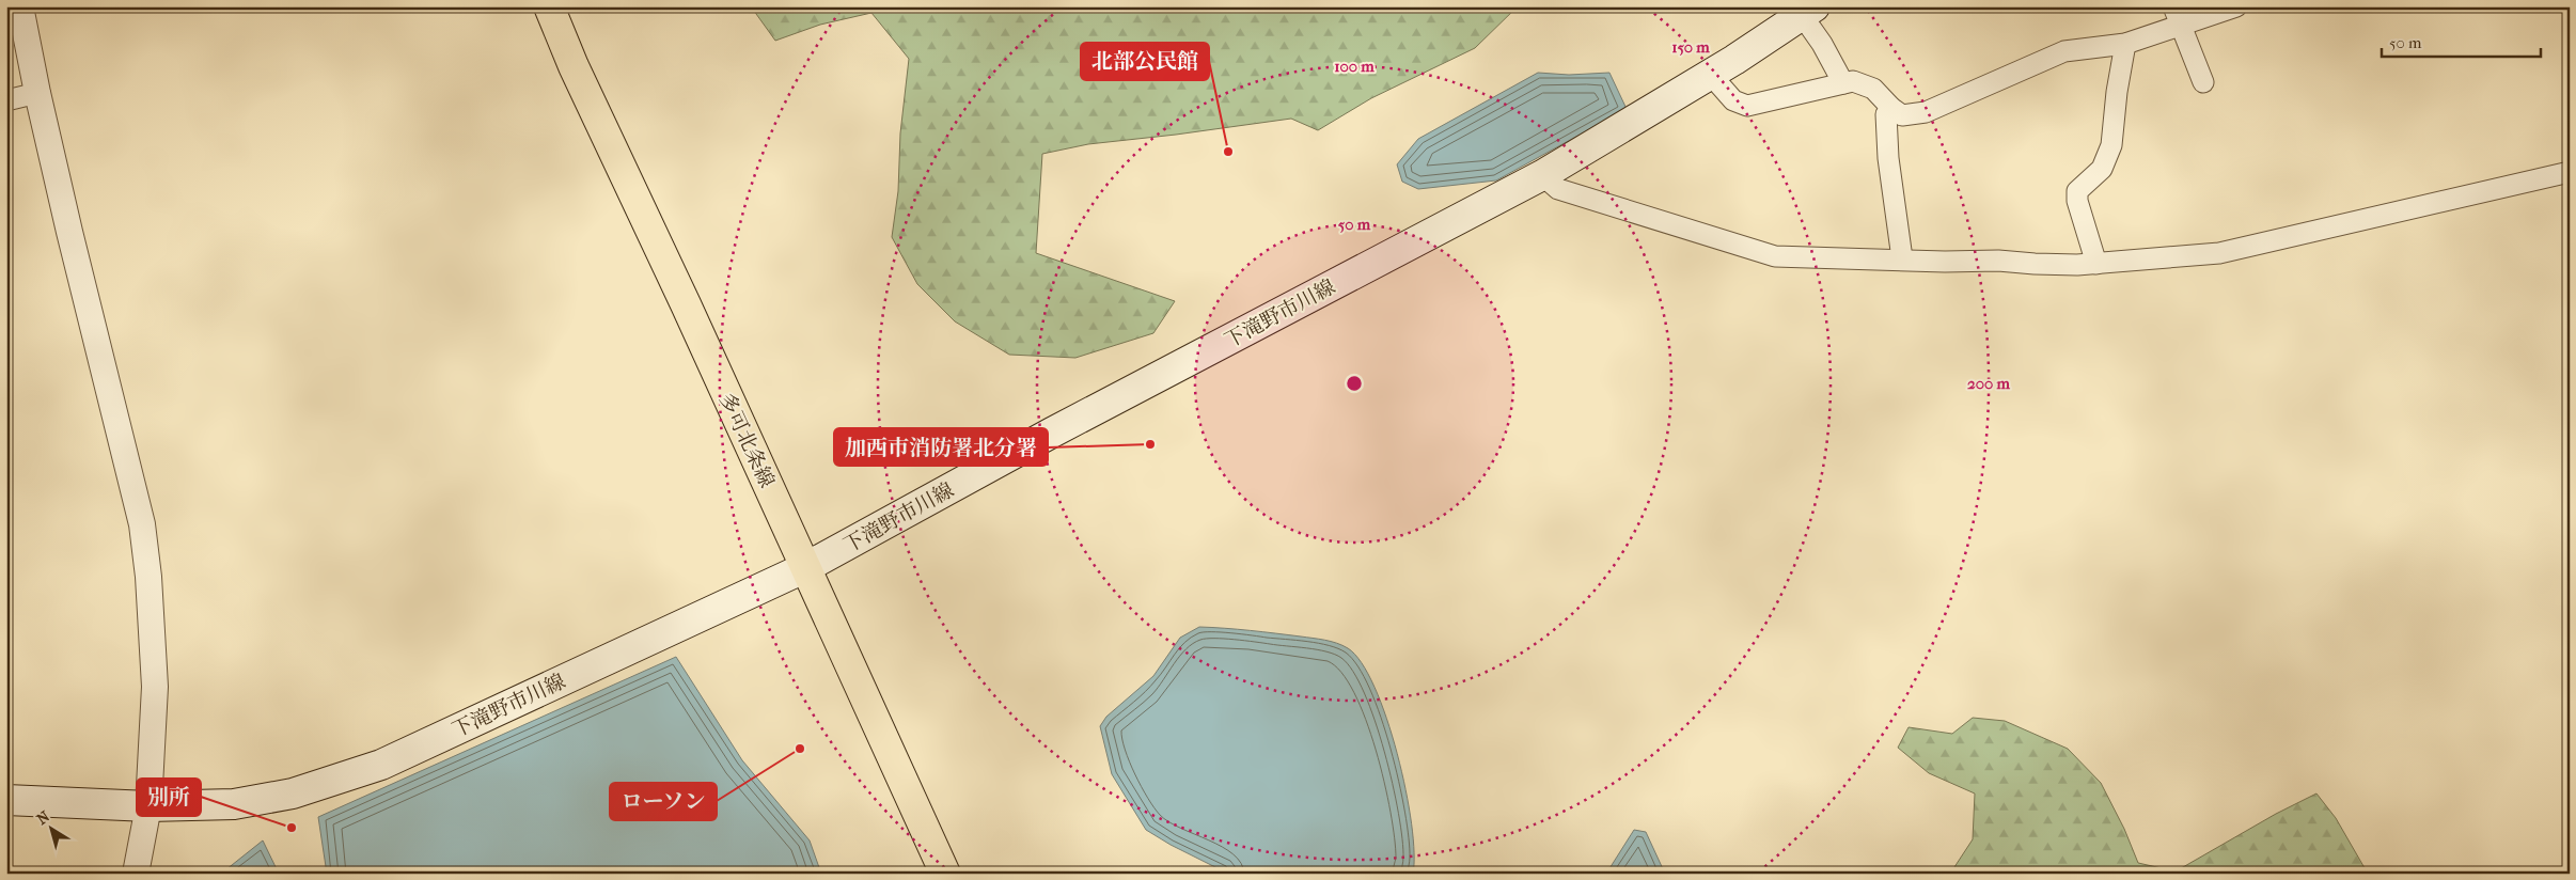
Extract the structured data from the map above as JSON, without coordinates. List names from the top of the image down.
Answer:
{
  "streets": {
    "main road": ["下滝野市川線", "多可北条線"]
  },
  "crossings": [
    ["下滝野市川線", "多可北条線"]
  ],
  "places": [
    "北部公民館",
    "加西市消防署北分署",
    "ローソン",
    "別所"
  ],
  "scale_bar": "50 m",
  "north": "top left",
  "rings": [
    "150 m",
    "100 m",
    "50 m",
    "200 m"
  ]
}
